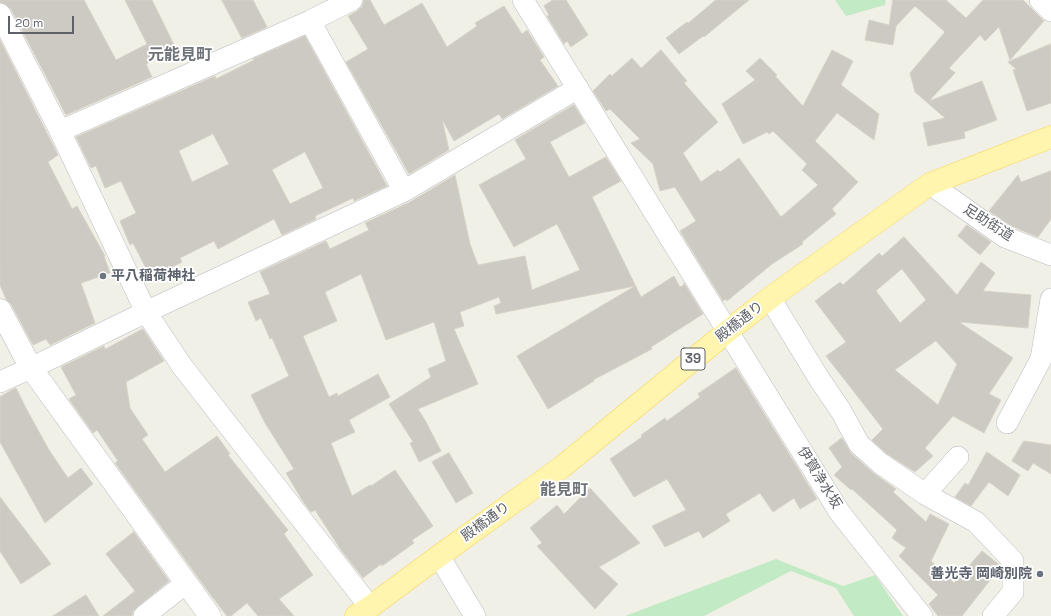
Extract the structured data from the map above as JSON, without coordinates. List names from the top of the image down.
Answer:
{
  "streets": {
    "main road": ["殿橋通り", "39"],
    "street": ["足助街道", "伊賀浄水坂"]
  },
  "crossings": [
    ["足助街道", "殿橋通り"],
    ["殿橋通り", "伊賀浄水坂"]
  ],
  "districts": ["元能見町", "能見町"],
  "places": ["平八稲荷神社", "善光寺 岡崎別院"],
  "scale_bar": "20 m"
}
